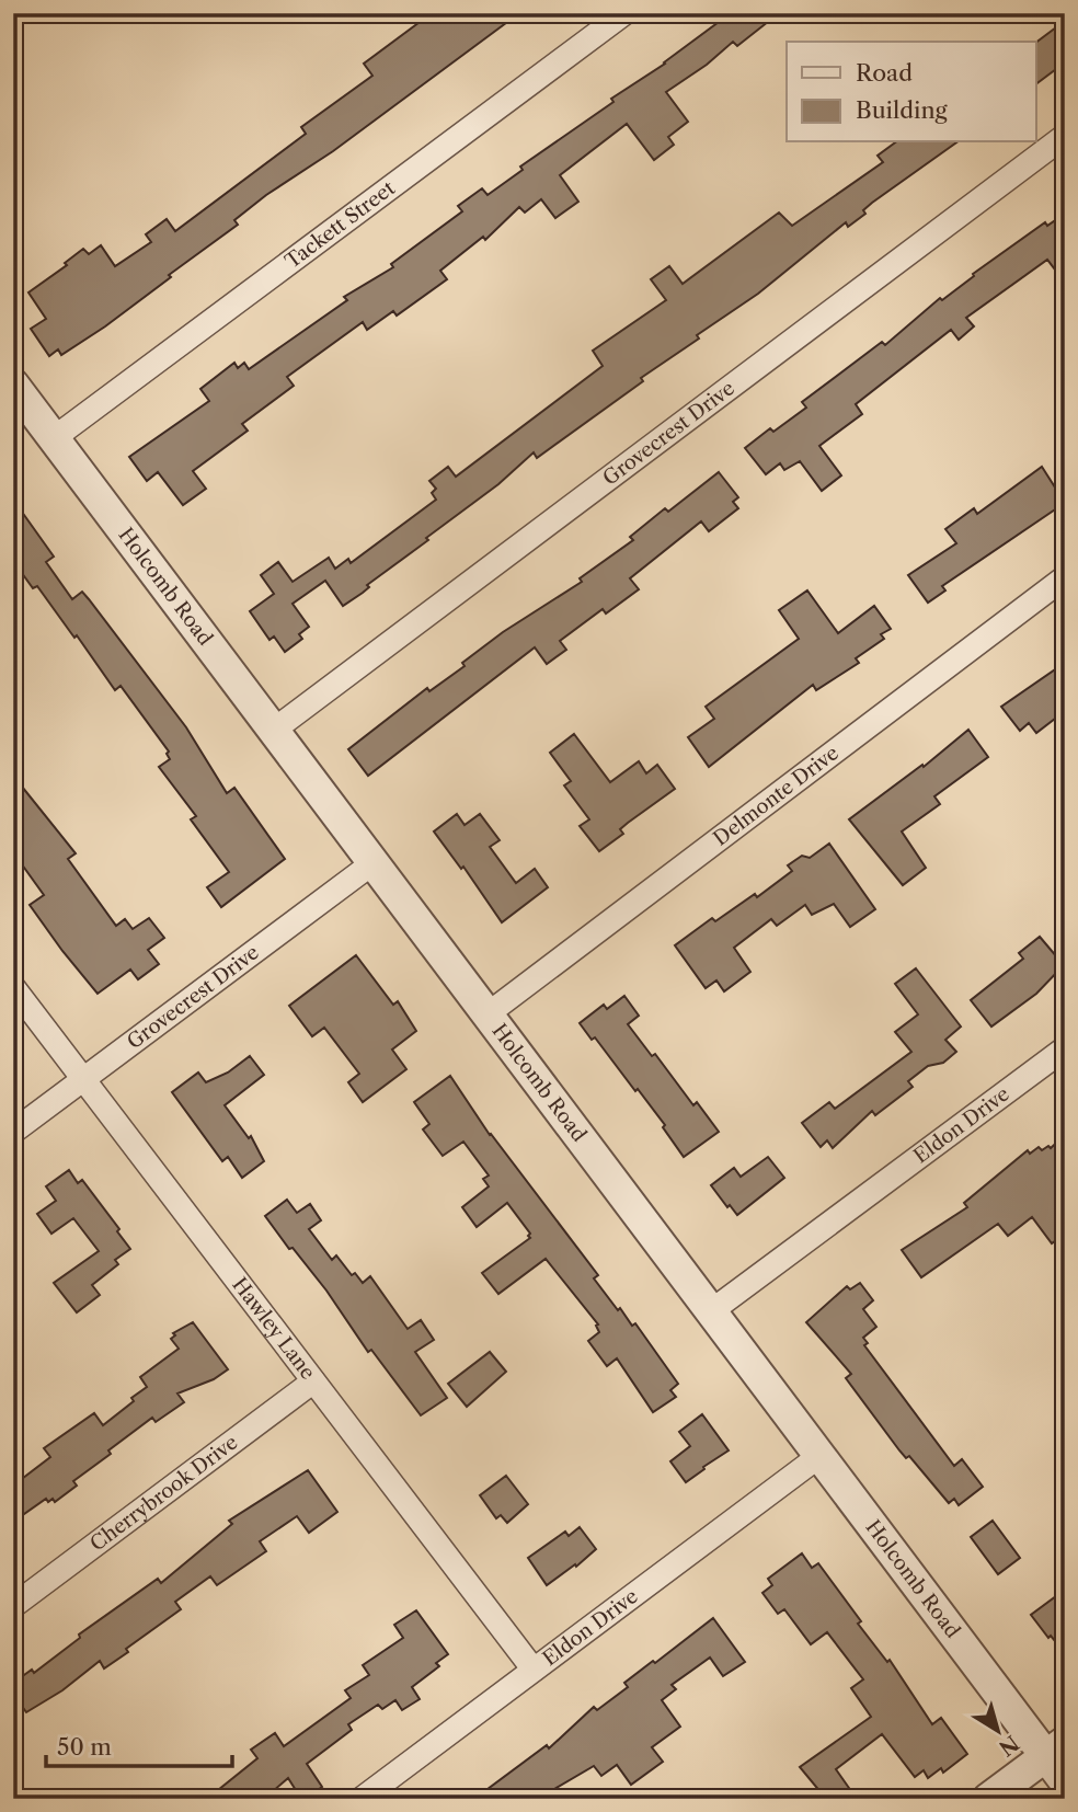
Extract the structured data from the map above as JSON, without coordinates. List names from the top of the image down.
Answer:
{
  "streets": {
    "street": [
      "Tackett Street",
      "Grovecrest Drive",
      "Holcomb Road",
      "Delmonte Drive",
      "Eldon Drive",
      "Hawley Lane",
      "Cherrybrook Drive"
    ]
  },
  "crossings": [
    ["Tackett Street", "Holcomb Road"],
    ["Grovecrest Drive", "Holcomb Road"],
    ["Grovecrest Drive", "Hawley Lane"],
    ["Holcomb Road", "Delmonte Drive"],
    ["Holcomb Road", "Eldon Drive"],
    ["Eldon Drive", "Hawley Lane"],
    ["Hawley Lane", "Cherrybrook Drive"]
  ],
  "legend": ["Road", "Building"],
  "scale_bar": "50 m",
  "north": "bottom right"
}
